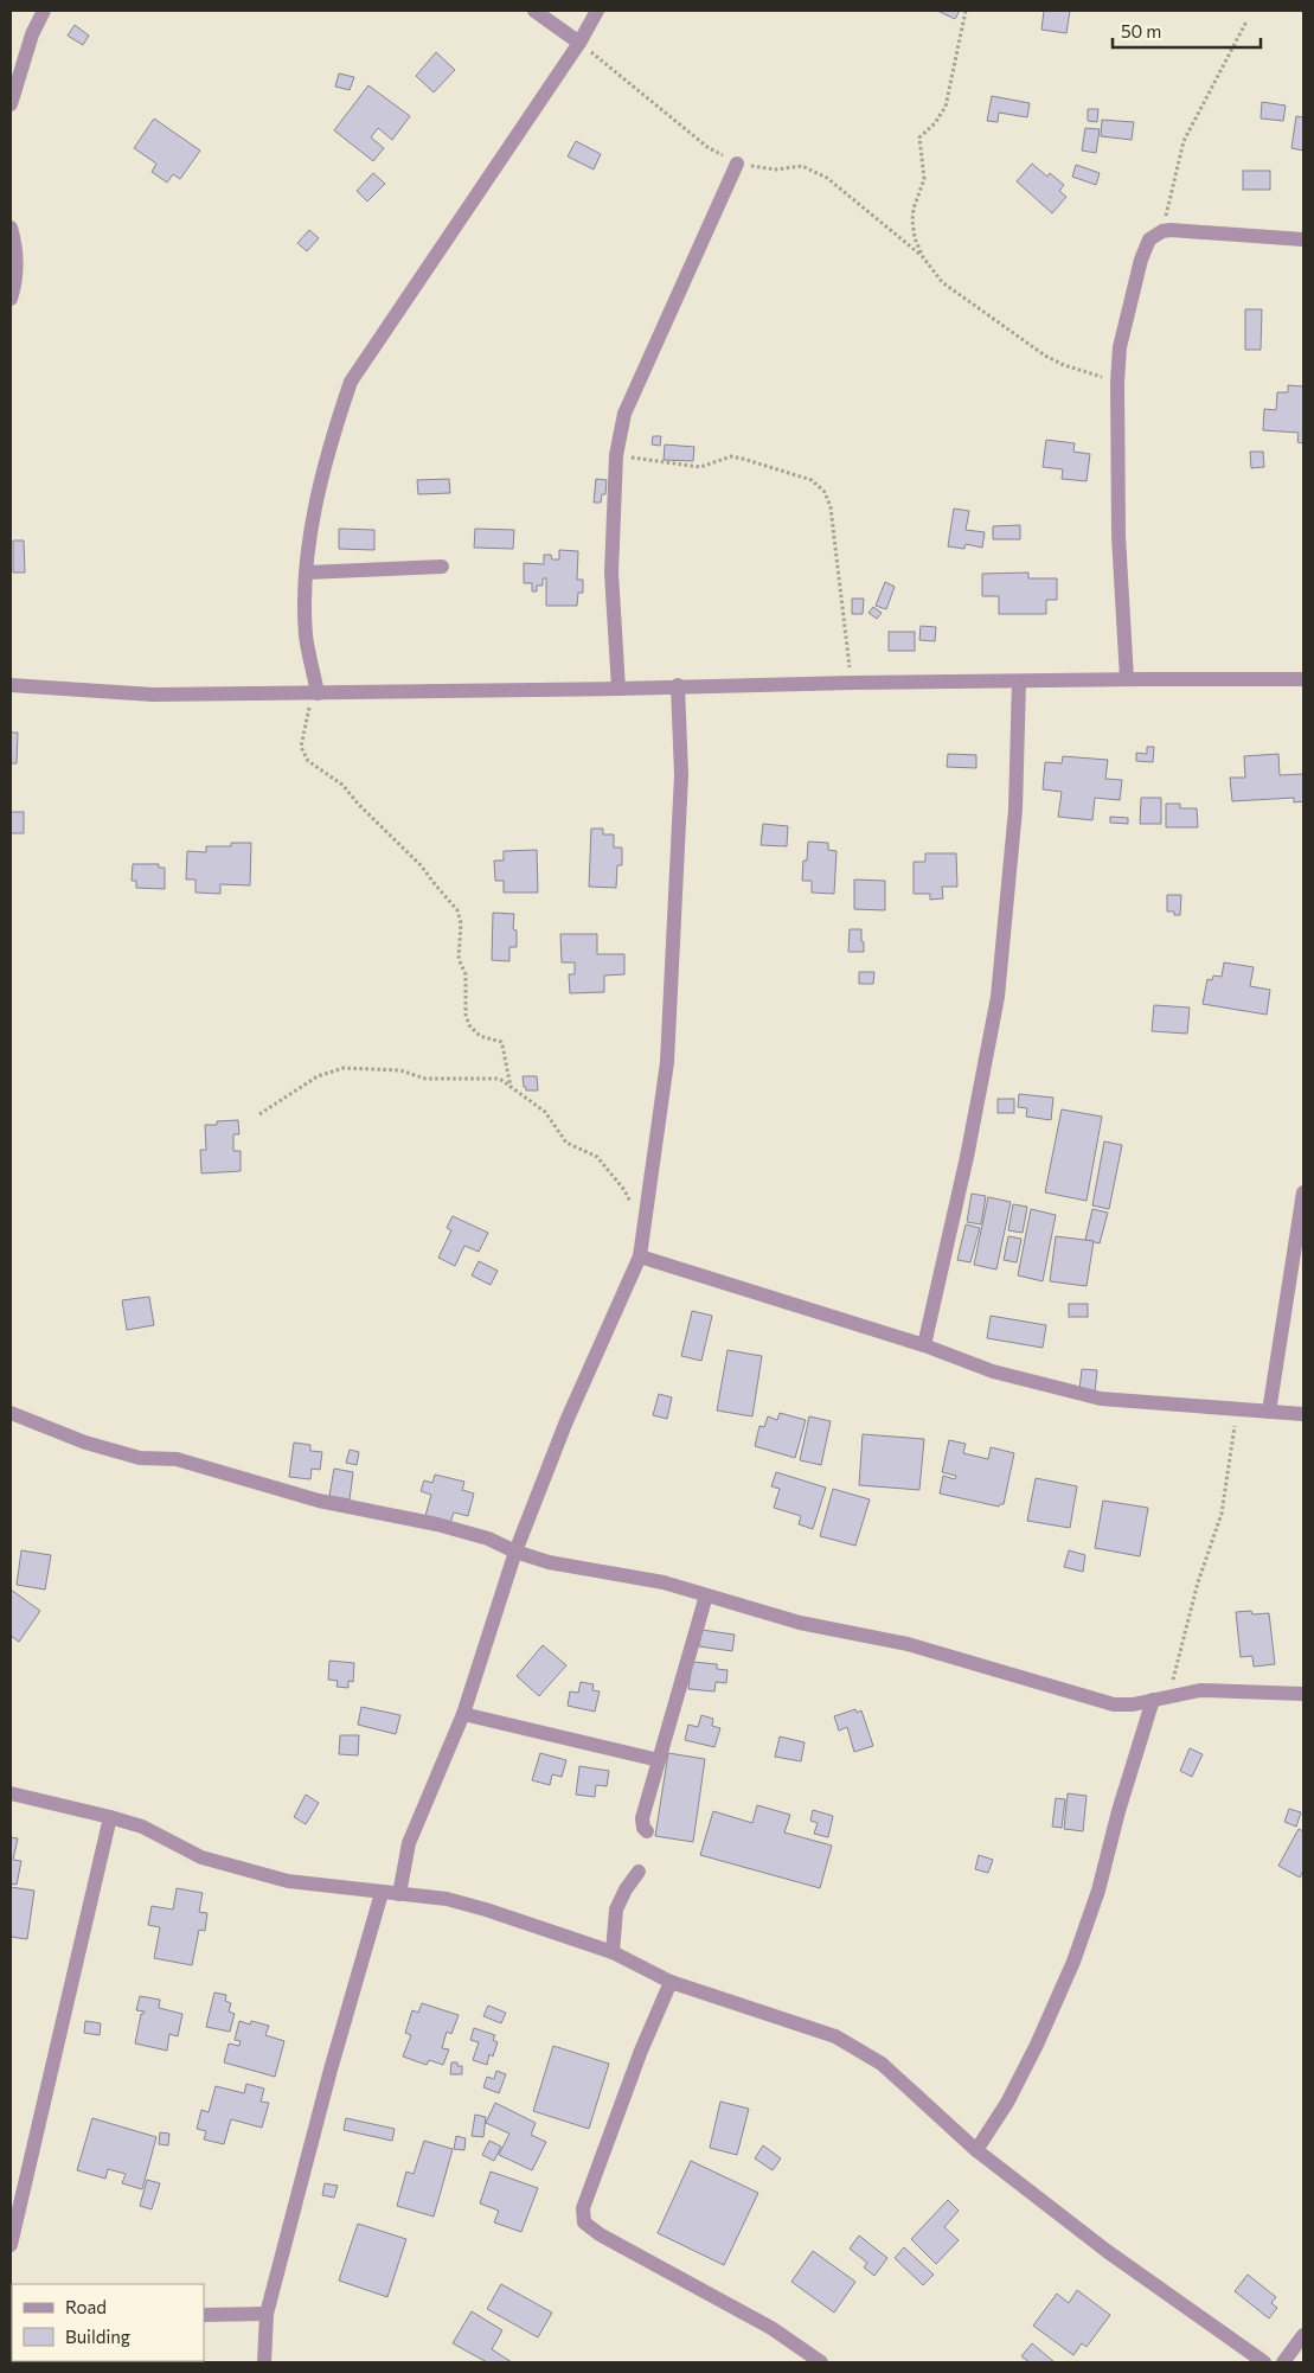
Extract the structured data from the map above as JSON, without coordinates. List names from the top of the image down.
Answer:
{
  "legend": ["Road", "Building"],
  "scale_bar": "50 m"
}
